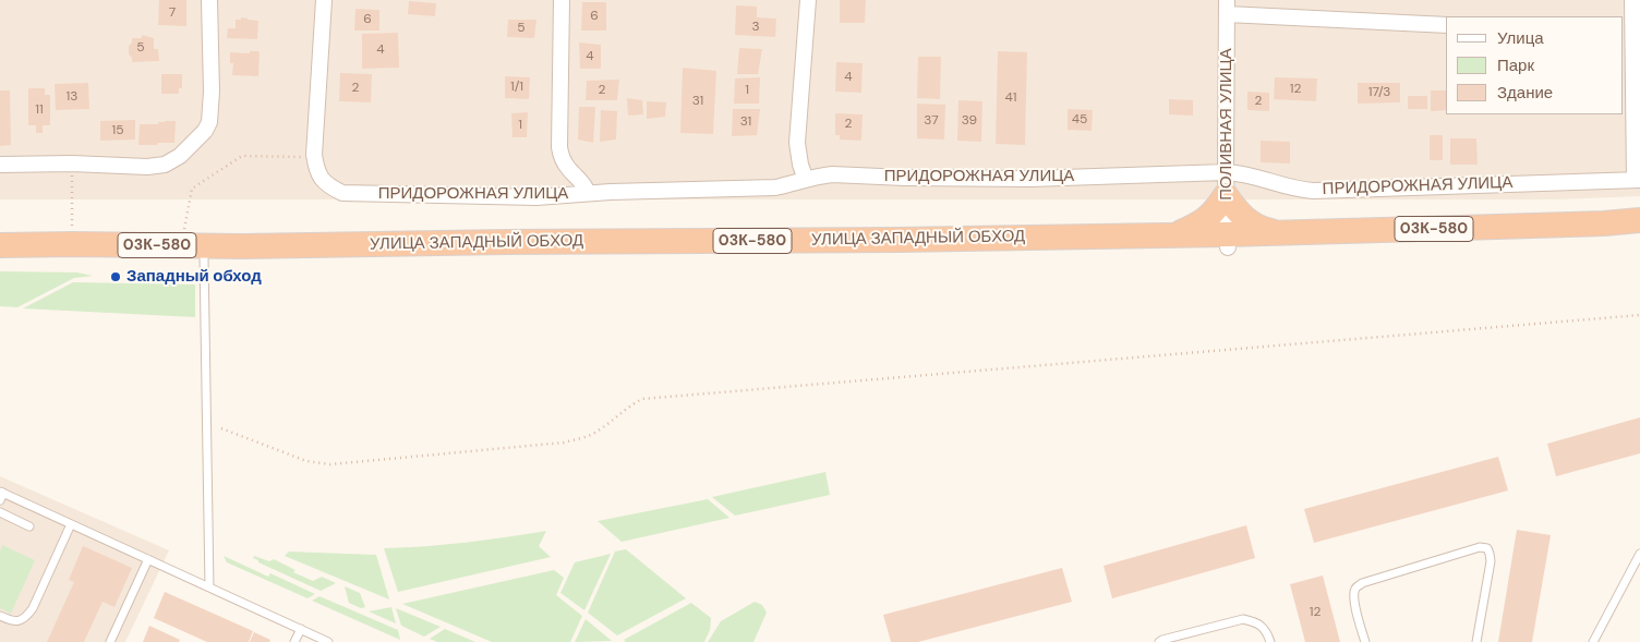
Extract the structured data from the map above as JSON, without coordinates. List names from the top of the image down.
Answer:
{
  "streets": {
    "highway": ["03К-580", "УЛИЦА ЗАПАДНЫЙ ОБХОД"],
    "street": ["ПОЛИВНАЯ УЛИЦА", "ПРИДОРОЖНАЯ УЛИЦА"]
  },
  "crossings": [
    ["ПОЛИВНАЯ УЛИЦА", "ПРИДОРОЖНАЯ УЛИЦА"],
    ["ПОЛИВНАЯ УЛИЦА", "УЛИЦА ЗАПАДНЫЙ ОБХОД"]
  ],
  "places": ["Западный обход"],
  "house_numbers": [
    "7",
    "6",
    "6",
    "3",
    "5",
    "5",
    "4",
    "4",
    "4",
    "1/1",
    "2",
    "12",
    "2",
    "1",
    "17/3",
    "13",
    "41",
    "31",
    "2",
    "11",
    "45",
    "37",
    "39",
    "31",
    "2",
    "1",
    "15",
    "12"
  ],
  "legend": ["Улица", "Парк", "Здание"]
}
